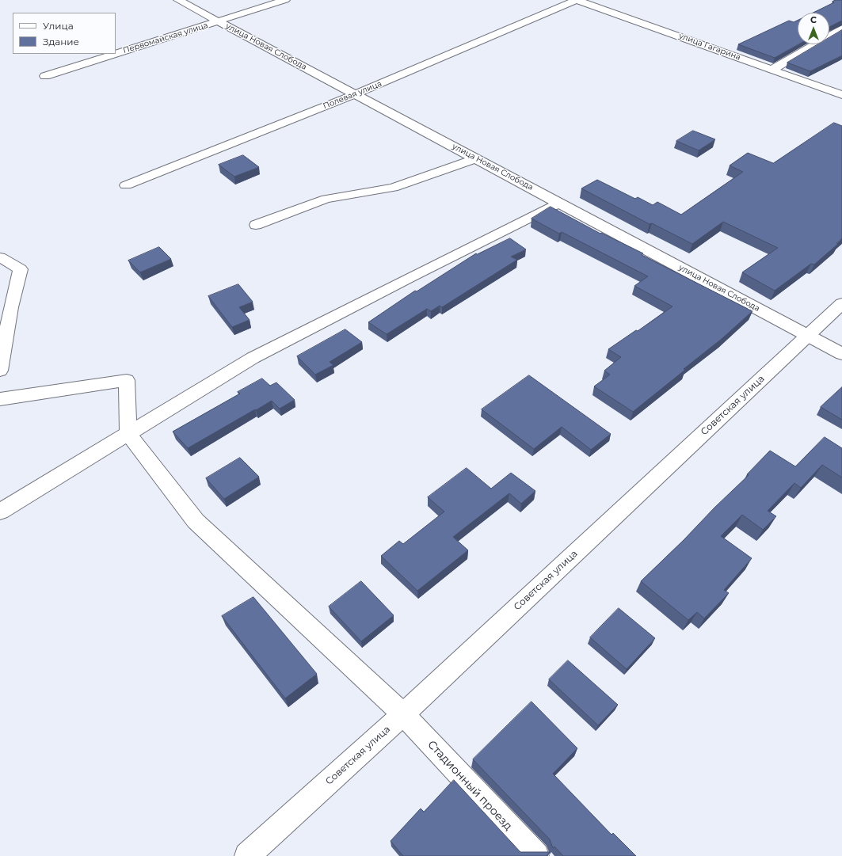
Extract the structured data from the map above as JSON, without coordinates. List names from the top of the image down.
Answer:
{
  "streets": {
    "street": [
      "Первомайская улица",
      "улица Новая Слобода",
      "улица Гагарина",
      "Полевая улица",
      "Советская улица",
      "Стадионный проезд"
    ]
  },
  "crossings": [
    ["Первомайская улица", "улица Новая Слобода"],
    ["улица Новая Слобода", "Полевая улица"],
    ["улица Новая Слобода", "Советская улица"],
    ["улица Гагарина", "Полевая улица"],
    ["Советская улица", "Стадионный проезд"]
  ],
  "legend": ["Улица", "Здание"],
  "north": "top"
}
